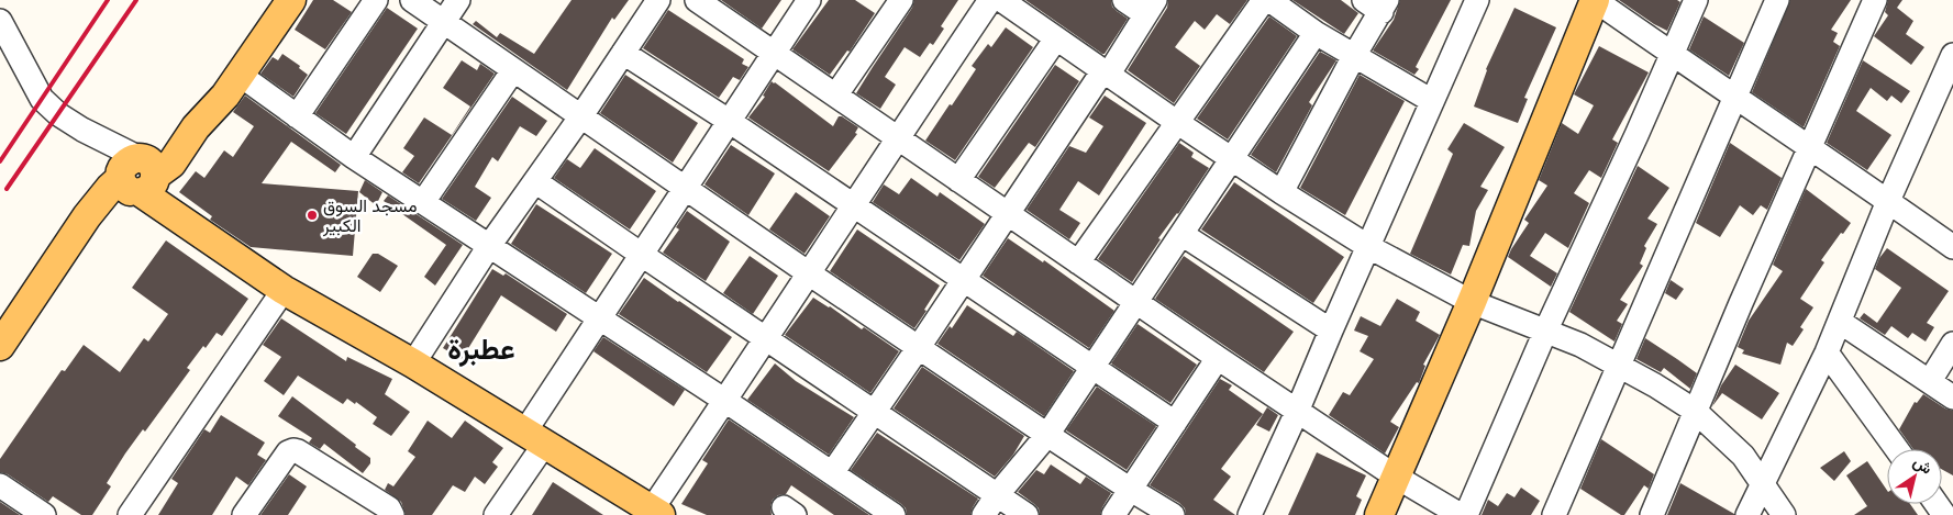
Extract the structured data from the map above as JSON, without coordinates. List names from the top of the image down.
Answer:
{
  "districts": ["عطبرة"],
  "places": ["مسجد السوق الكبير"],
  "north": "top right"
}
